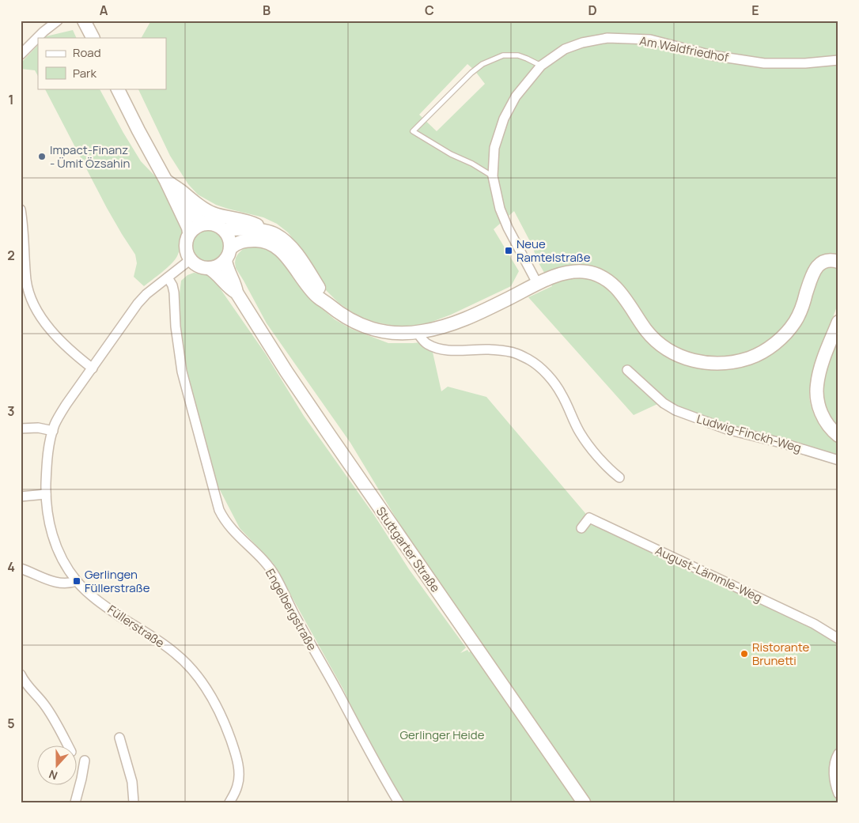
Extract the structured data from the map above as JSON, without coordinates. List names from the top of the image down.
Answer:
{
  "streets": {
    "main road": ["Stuttgarter Straße"],
    "street": [
      "Am Waldfriedhof",
      "Ludwig-Finckh-Weg",
      "August-Lämmle-Weg",
      "Engelbergstraße",
      "Füllerstraße"
    ]
  },
  "crossings": [
    ["Stuttgarter Straße", "Füllerstraße"],
    ["Engelbergstraße", "Füllerstraße"]
  ],
  "parks": ["Gerlinger Heide"],
  "places": {
    "other": ["Impact-Finanz - Ümit Özsahin", "Ristorante Brunetti"],
    "transit": ["Neue Ramtelstraße", "Gerlingen Füllerstraße"]
  },
  "legend": ["Road", "Park"],
  "north": "bottom",
  "grid": {
    "columns": [
      "A",
      "B",
      "C",
      "D",
      "E"
    ],
    "rows": [
      "1",
      "2",
      "3",
      "4",
      "5"
    ]
  }
}
